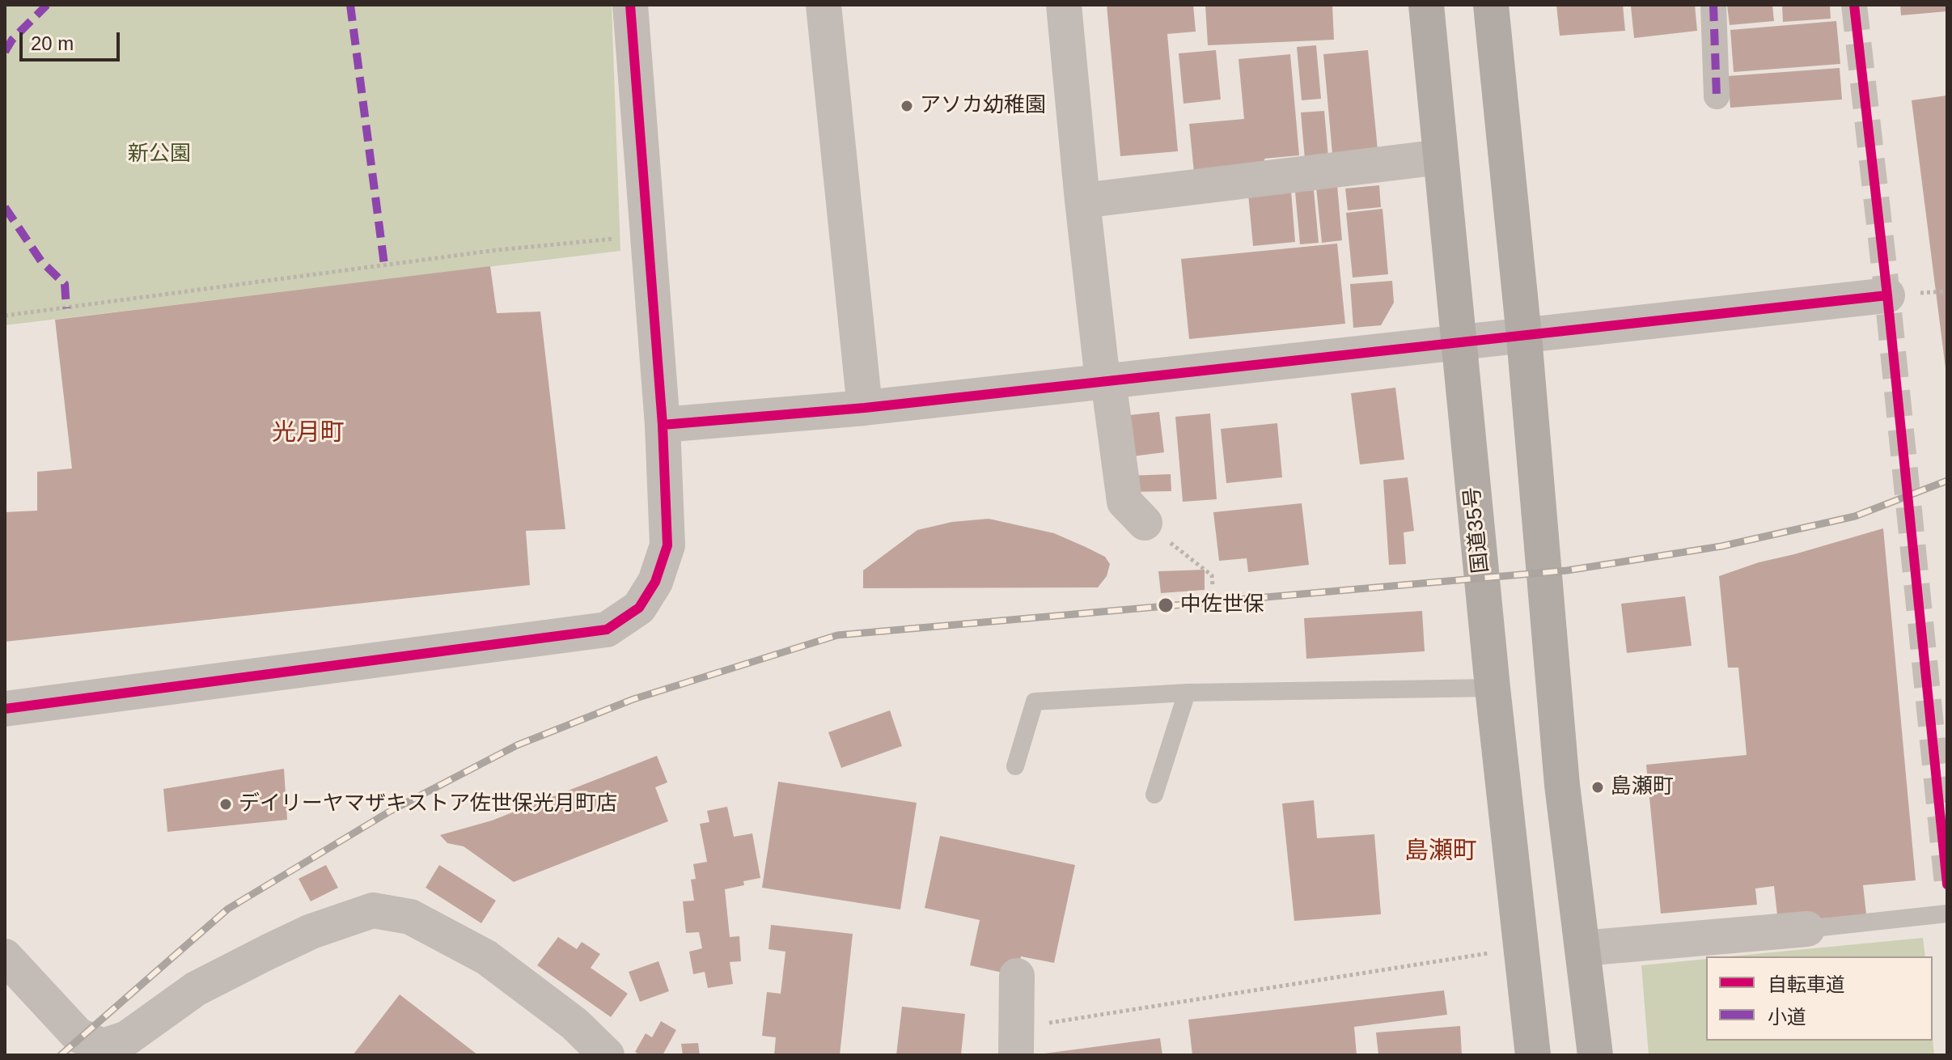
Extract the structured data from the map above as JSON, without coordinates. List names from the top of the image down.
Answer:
{
  "streets": {
    "highway": ["国道35号"]
  },
  "districts": ["光月町", "島瀬町"],
  "parks": ["新公園"],
  "places": [
    "アソカ幼稚園",
    "中佐世保",
    "島瀬町",
    "デイリーヤマザキストア佐世保光月町店"
  ],
  "legend": ["自転車道", "小道"],
  "scale_bar": "20 m"
}
